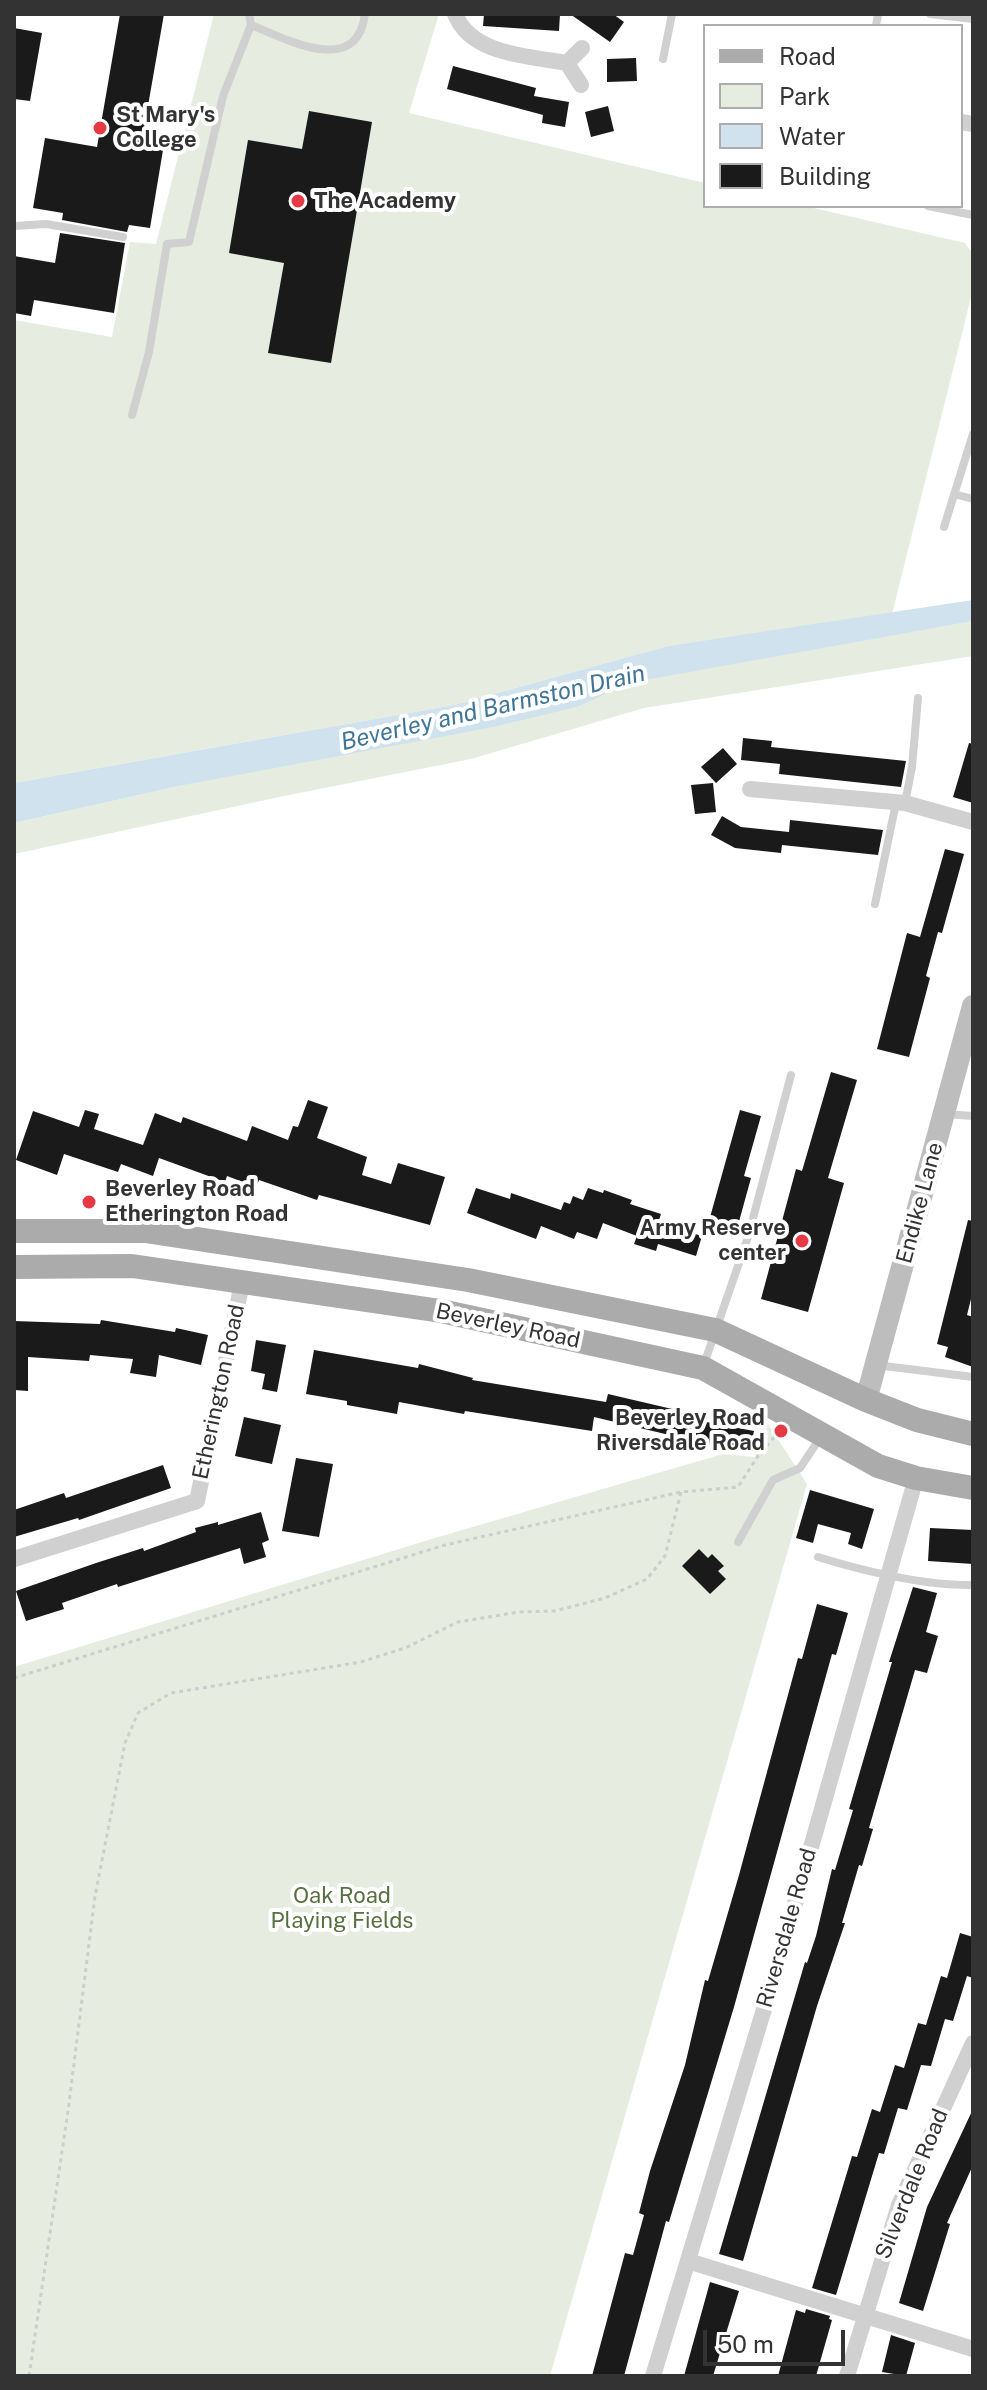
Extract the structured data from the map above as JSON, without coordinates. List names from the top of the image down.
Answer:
{
  "streets": {
    "main road": ["Beverley Road"],
    "street": [
      "Endike Lane",
      "Etherington Road",
      "Riversdale Road",
      "Silverdale Road"
    ]
  },
  "crossings": [
    ["Endike Lane", "Beverley Road"],
    ["Beverley Road", "Etherington Road"],
    ["Beverley Road", "Riversdale Road"]
  ],
  "water": ["Beverley and Barmston Drain"],
  "parks": ["Oak Road Playing Fields"],
  "places": [
    "St Mary's College",
    "The Academy",
    "Beverley Road Etherington Road",
    "Army Reserve center",
    "Beverley Road Riversdale Road"
  ],
  "legend": [
    "Road",
    "Park",
    "Water",
    "Building"
  ],
  "scale_bar": "50 m"
}
